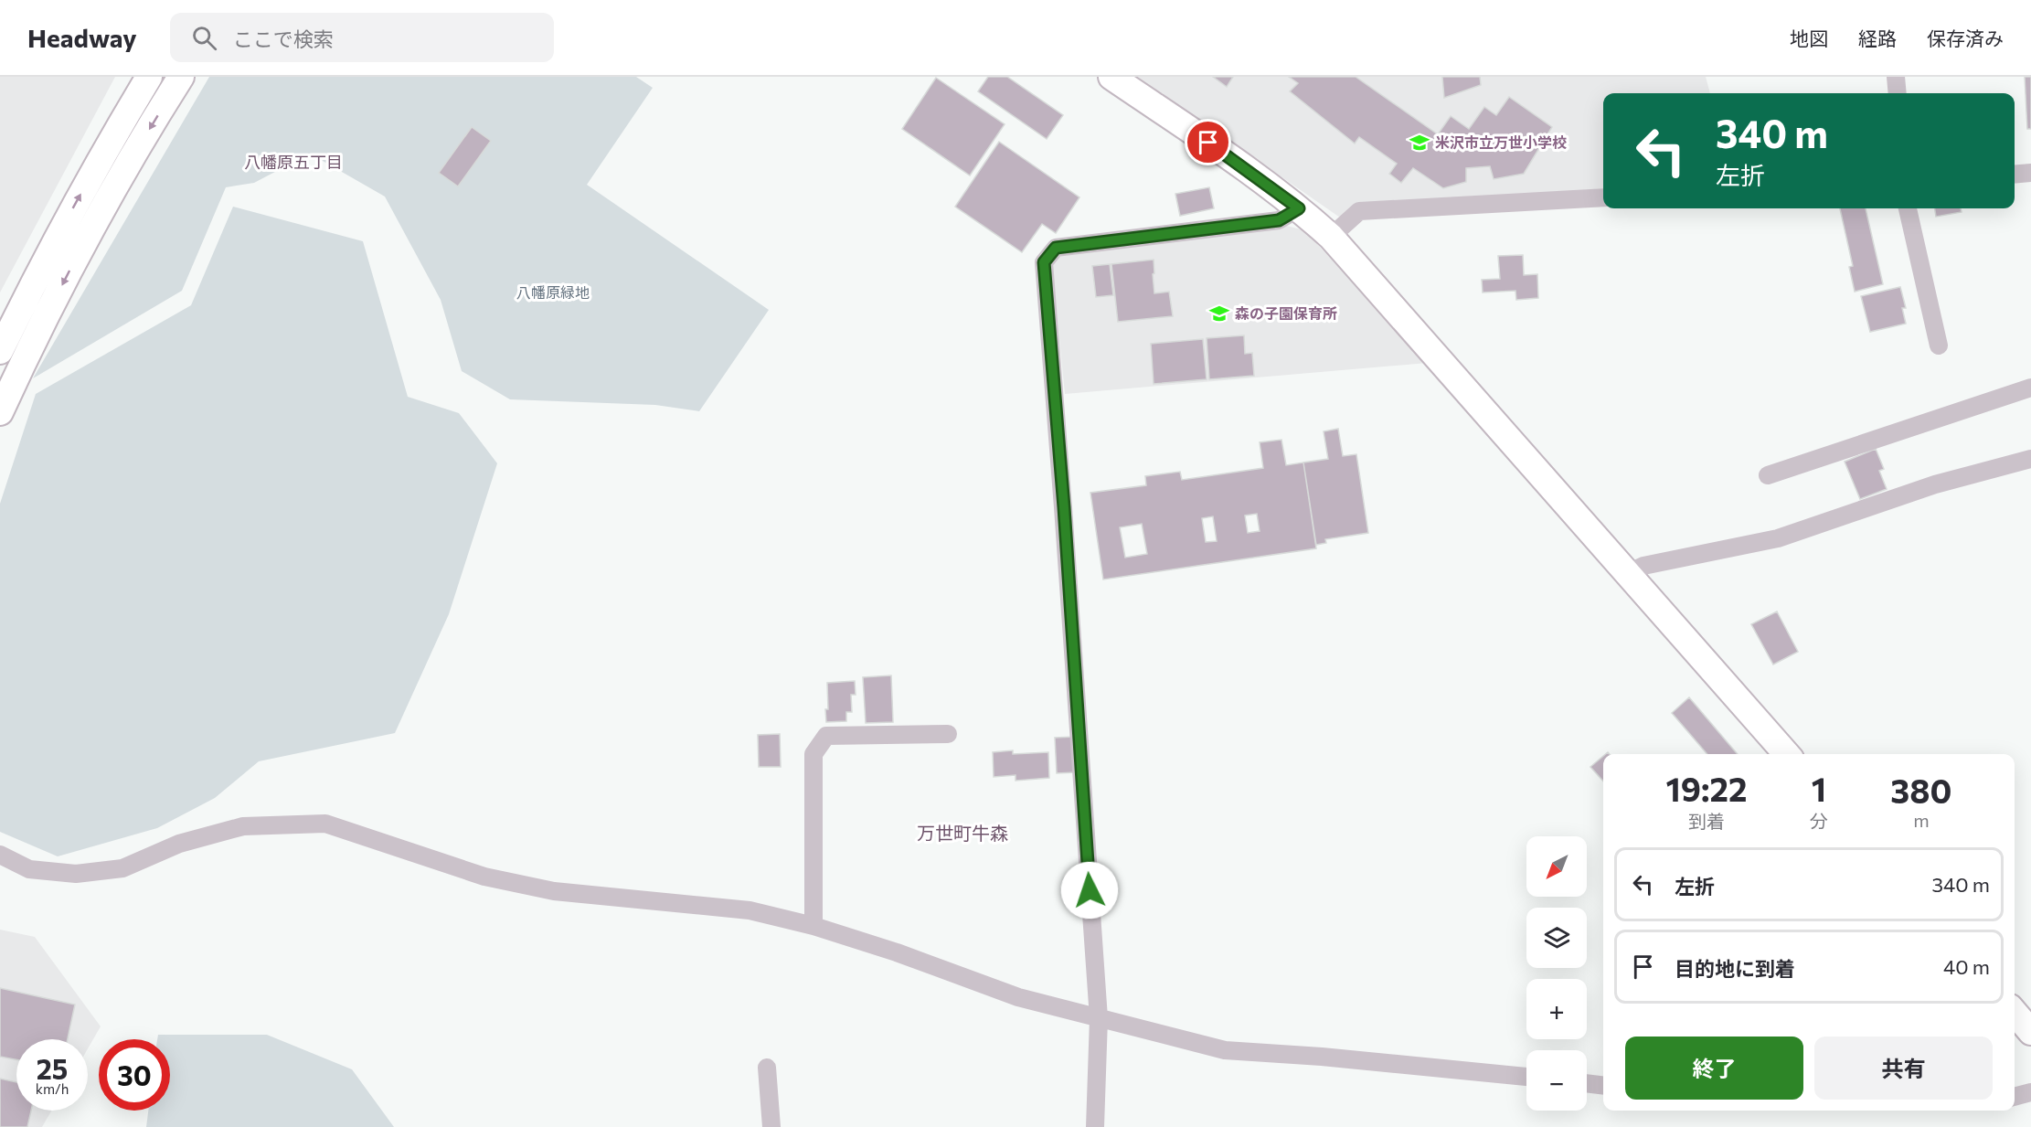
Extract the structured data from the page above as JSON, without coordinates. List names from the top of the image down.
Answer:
{
  "districts": ["八幡原五丁目", "万世町牛森"],
  "parks": ["八幡原緑地"],
  "places": {
    "school or university": ["米沢市立万世小学校", "森の子園保育所"]
  },
  "north": "bottom left",
  "page": {
    "header": "Headway",
    "search": "ここで検索",
    "nav": ["地図", "経路", "保存済み"],
    "turn": ["340 m", "左折"],
    "eta": [
      "19:22",
      "到着",
      "1",
      "分",
      "380",
      "m"
    ],
    "map_buttons": ["+", "−"],
    "list": [
      {
        "name": "左折",
        "value": "340 m"
      },
      {
        "name": "目的地に到着",
        "value": "40 m"
      }
    ],
    "buttons": ["終了", "共有"],
    "speed": "25 km/h",
    "limit": "30"
  }
}
